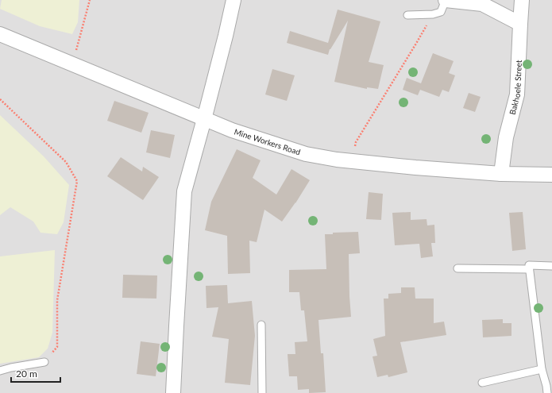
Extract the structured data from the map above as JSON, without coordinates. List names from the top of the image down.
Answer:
{
  "streets": {
    "street": ["Bakhoele Street", "Mine Workers Road"]
  },
  "crossings": [
    ["Bakhoele Street", "Mine Workers Road"]
  ],
  "scale_bar": "20 m"
}
